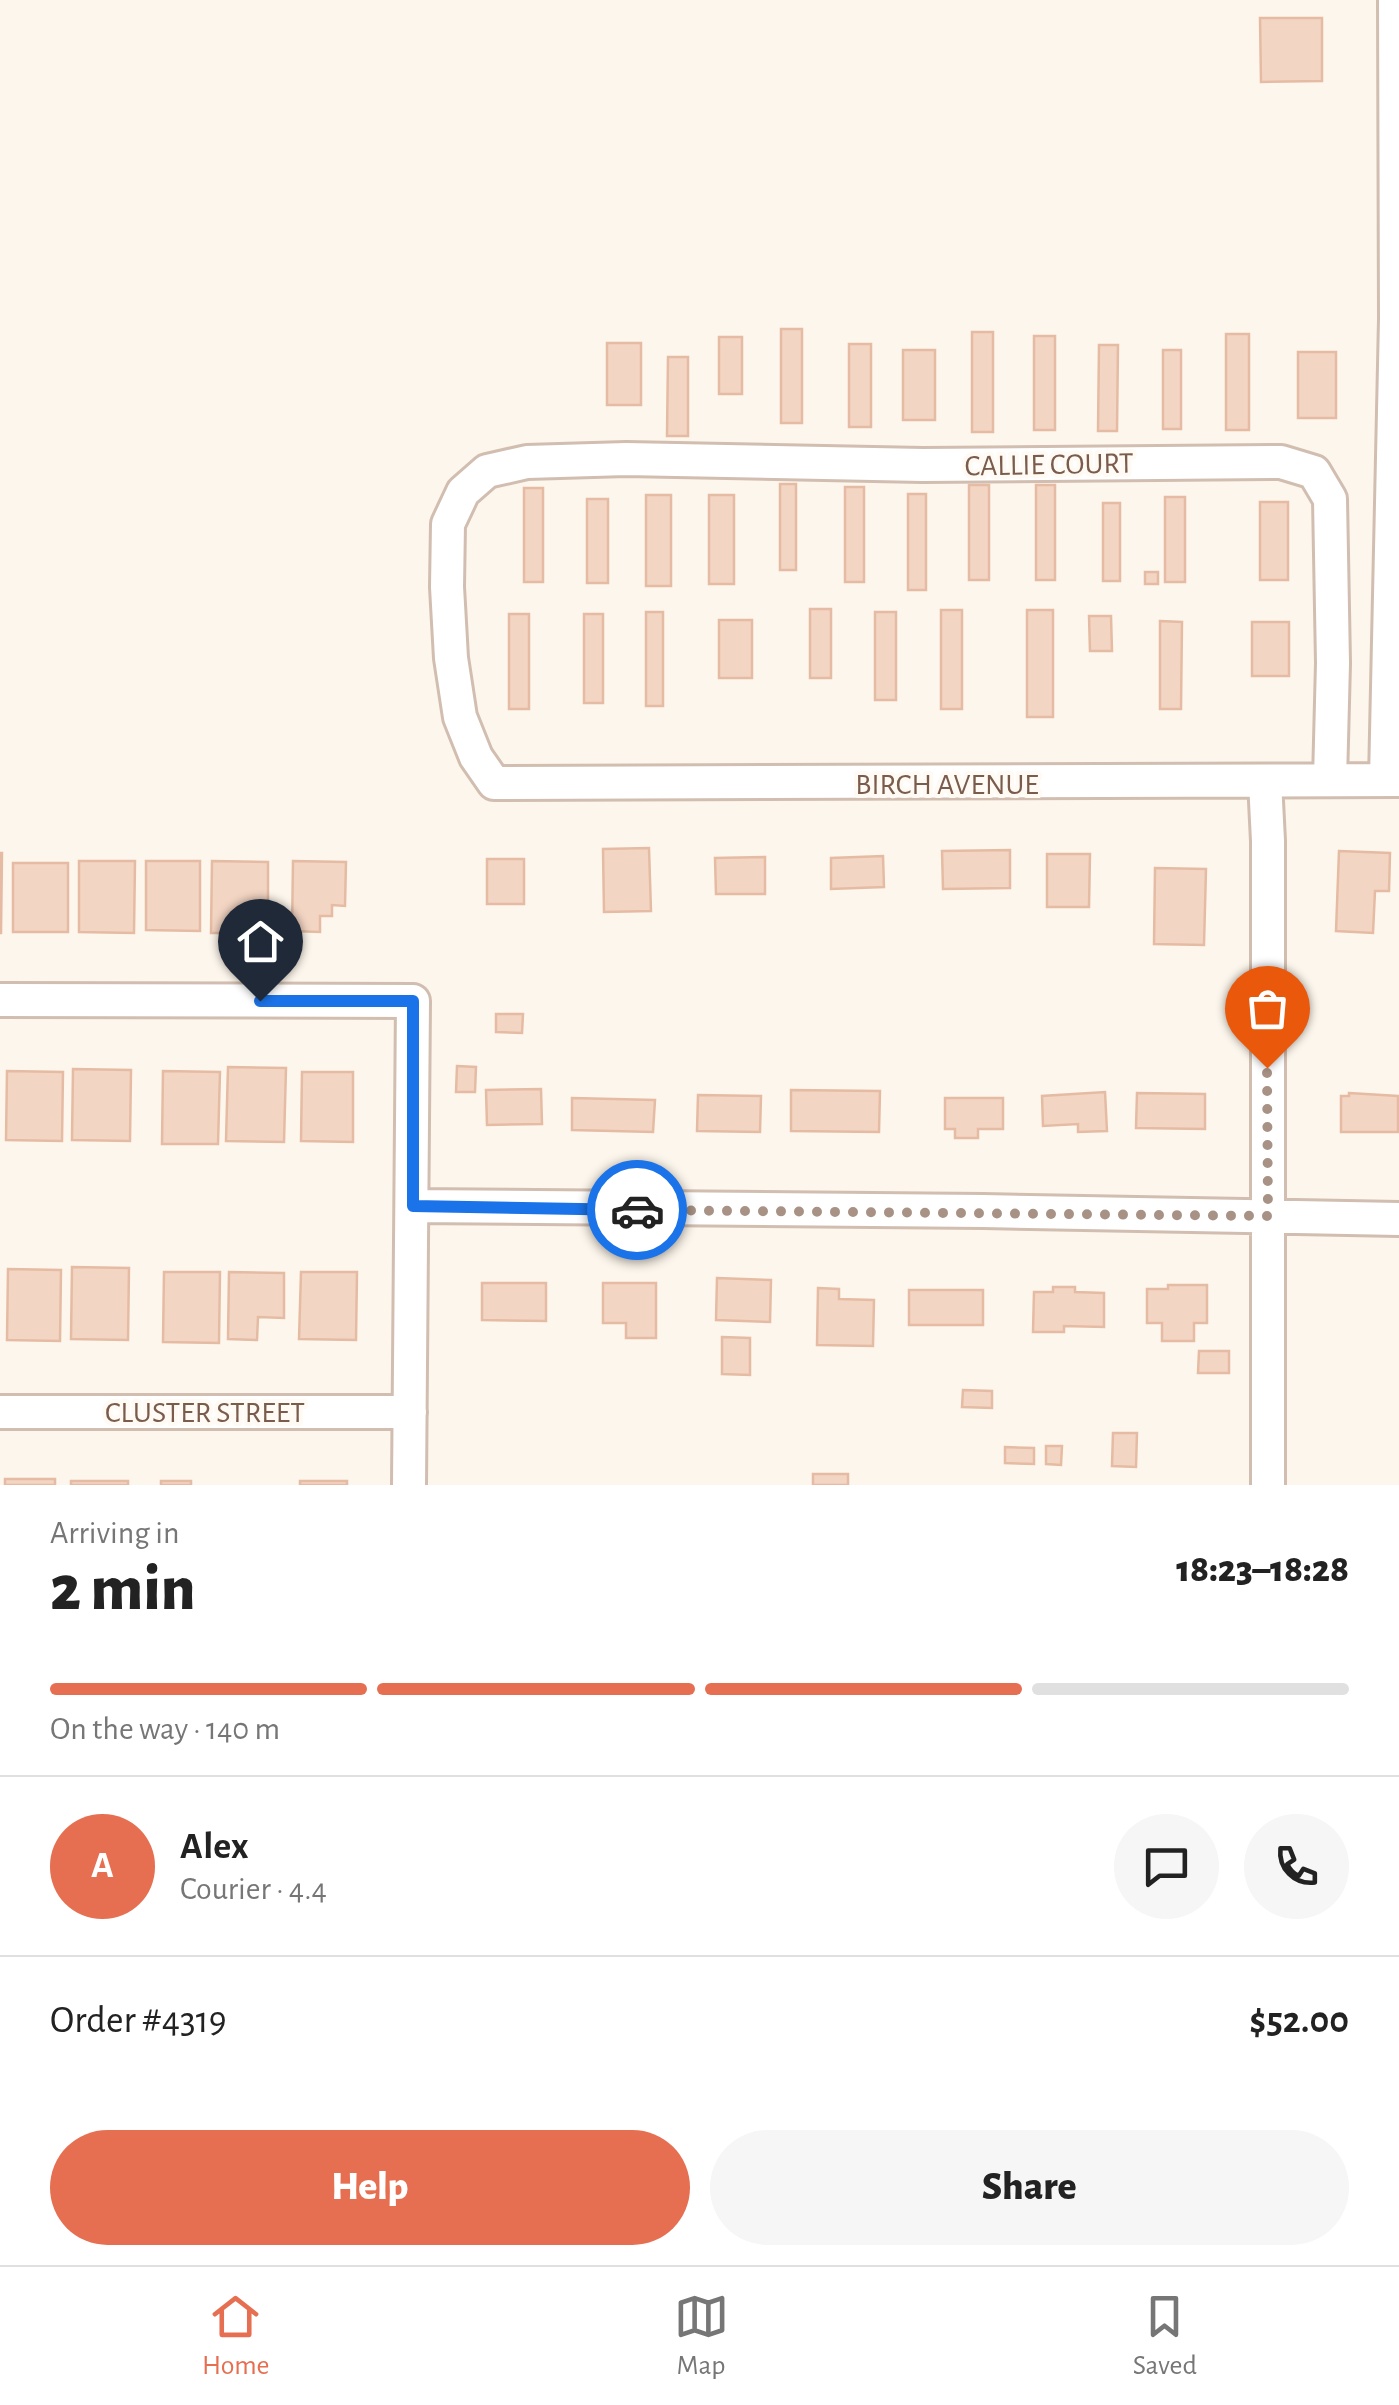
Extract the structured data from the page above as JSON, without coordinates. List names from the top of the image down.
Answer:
{
  "streets": {
    "street": ["CALLIE COURT", "BIRCH AVENUE", "CLUSTER STREET"]
  },
  "crossings": [
    ["CALLIE COURT", "BIRCH AVENUE"]
  ],
  "page": {
    "heading": ["2 min", "Arriving in", "18:23–18:28"],
    "panel": [
      "Alex",
      "Courier · 4.4",
      "Order #4319",
      "$52.00"
    ],
    "bar": "On the way · 140 m",
    "round": "A",
    "buttons": ["Help", "Share"],
    "tabs": ["Home", "Map", "Saved"]
  }
}
